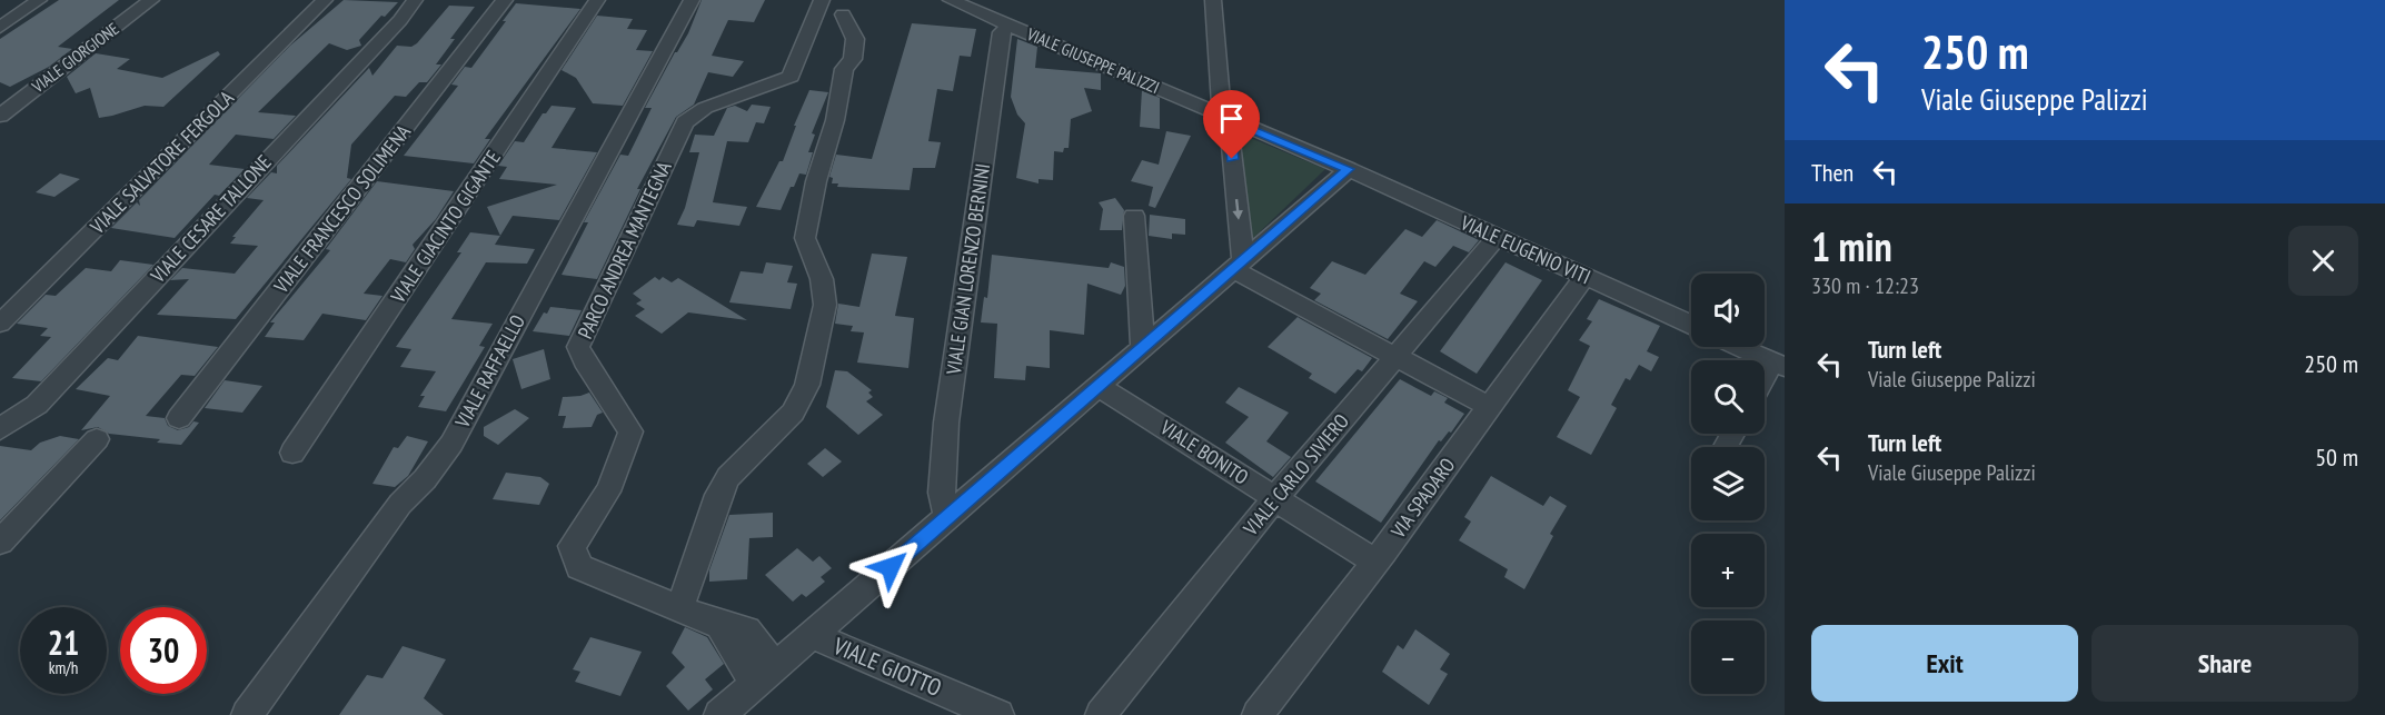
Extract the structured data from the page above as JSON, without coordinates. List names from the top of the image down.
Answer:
{
  "streets": {
    "street": [
      "VIALE GIORGIONE",
      "VIALE GIUSEPPE PALIZZI",
      "VIALE SALVATORE FERGOLA",
      "VIALE FRANCESCO SOLIMENA",
      "VIALE CESARE TALLONE",
      "VIALE GIACINTO GIGANTE",
      "PARCO ANDREA MANTEGNA",
      "VIALE EUGENIO VITI",
      "VIALE GIAN LORENZO BERNINI",
      "VIALE RAFFAELLO",
      "VIALE BONITO",
      "VIALE CARLO SIVIERO",
      "VIA SPADARO",
      "VIALE GIOTTO"
    ]
  },
  "crossings": [
    ["VIALE GIUSEPPE PALIZZI", "VIALE EUGENIO VITI"],
    ["VIALE GIUSEPPE PALIZZI", "VIALE GIAN LORENZO BERNINI"],
    ["VIALE EUGENIO VITI", "VIALE CARLO SIVIERO"],
    ["VIALE EUGENIO VITI", "VIA SPADARO"],
    ["VIALE BONITO", "VIALE CARLO SIVIERO"],
    ["VIALE BONITO", "VIA SPADARO"]
  ],
  "page": {
    "turn": ["250 m", "Viale Giuseppe Palizzi"],
    "then": "Then",
    "heading": ["1 min", "330 m · 12:23"],
    "map_buttons": ["+", "−"],
    "list": [
      {
        "name": "Turn left",
        "note": "Viale Giuseppe Palizzi",
        "value": "250 m"
      },
      {
        "name": "Turn left",
        "note": "Viale Giuseppe Palizzi",
        "value": "50 m"
      }
    ],
    "speed": "21 km/h",
    "limit": "30",
    "buttons": ["Exit", "Share"]
  }
}
